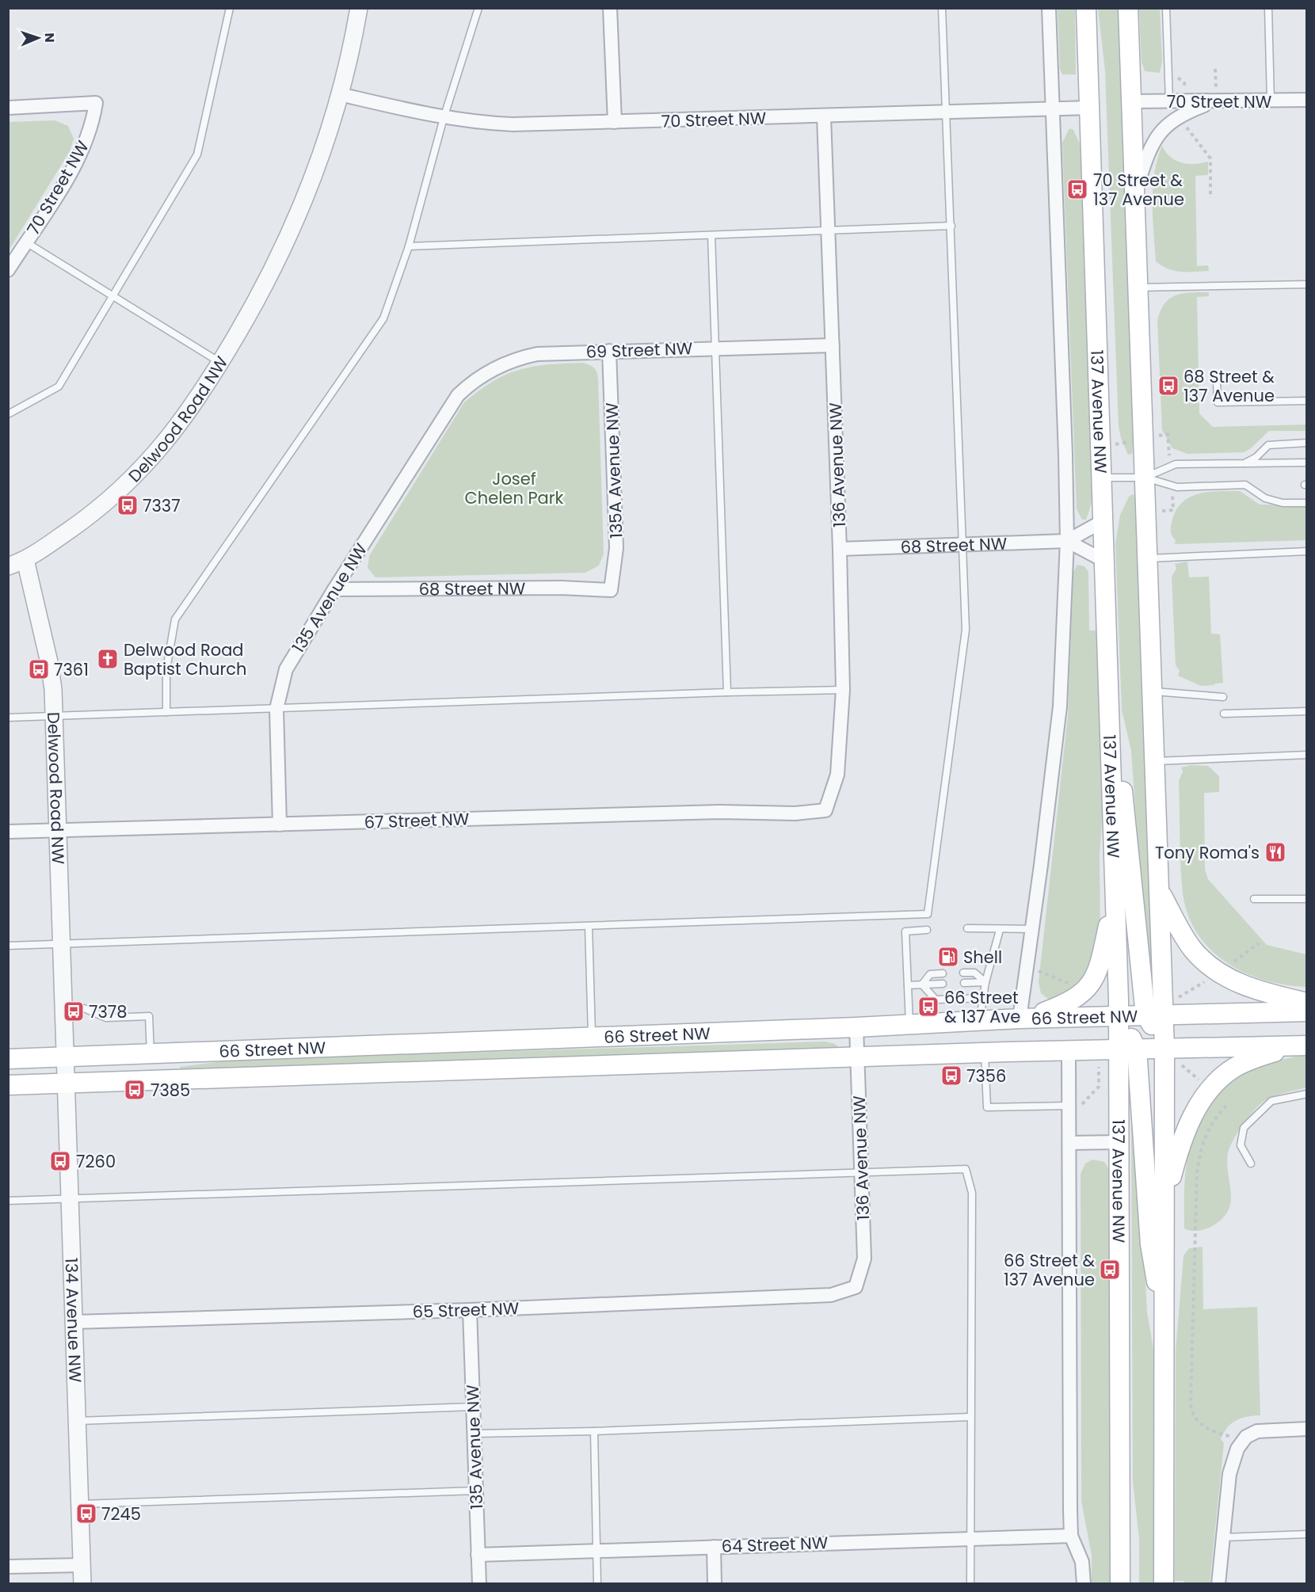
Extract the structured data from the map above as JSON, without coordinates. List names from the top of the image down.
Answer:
{
  "streets": {
    "main road": ["137 Avenue NW", "66 Street NW"],
    "street": [
      "70 Street NW",
      "69 Street NW",
      "Delwood Road NW",
      "136 Avenue NW",
      "135A Avenue NW",
      "68 Street NW",
      "135 Avenue NW",
      "67 Street NW",
      "65 Street NW",
      "134 Avenue NW",
      "64 Street NW"
    ]
  },
  "crossings": [
    ["70 Street NW", "137 Avenue NW"],
    ["70 Street NW", "Delwood Road NW"],
    ["70 Street NW", "136 Avenue NW"],
    ["69 Street NW", "136 Avenue NW"],
    ["69 Street NW", "135A Avenue NW"],
    ["69 Street NW", "135 Avenue NW"],
    ["137 Avenue NW", "68 Street NW"],
    ["137 Avenue NW", "66 Street NW"],
    ["Delwood Road NW", "67 Street NW"],
    ["Delwood Road NW", "66 Street NW"],
    ["Delwood Road NW", "134 Avenue NW"],
    ["136 Avenue NW", "68 Street NW"],
    ["136 Avenue NW", "67 Street NW"],
    ["136 Avenue NW", "66 Street NW"],
    ["136 Avenue NW", "65 Street NW"],
    ["135A Avenue NW", "68 Street NW"],
    ["68 Street NW", "135 Avenue NW"],
    ["135 Avenue NW", "67 Street NW"],
    ["135 Avenue NW", "65 Street NW"],
    ["135 Avenue NW", "64 Street NW"],
    ["66 Street NW", "134 Avenue NW"],
    ["65 Street NW", "134 Avenue NW"]
  ],
  "parks": ["Josef Chelen Park"],
  "places": {
    "bus stop": [
      "70 Street & 137 Avenue",
      "68 Street & 137 Avenue",
      "7337",
      "7361",
      "66 Street & 137 Ave",
      "7378",
      "7356",
      "7385",
      "7260",
      "66 Street & 137 Avenue",
      "7245"
    ],
    "church": ["Delwood Road Baptist Church"],
    "restaurant": ["Tony Roma's"],
    "fuel station": ["Shell"]
  },
  "north": "right"
}
